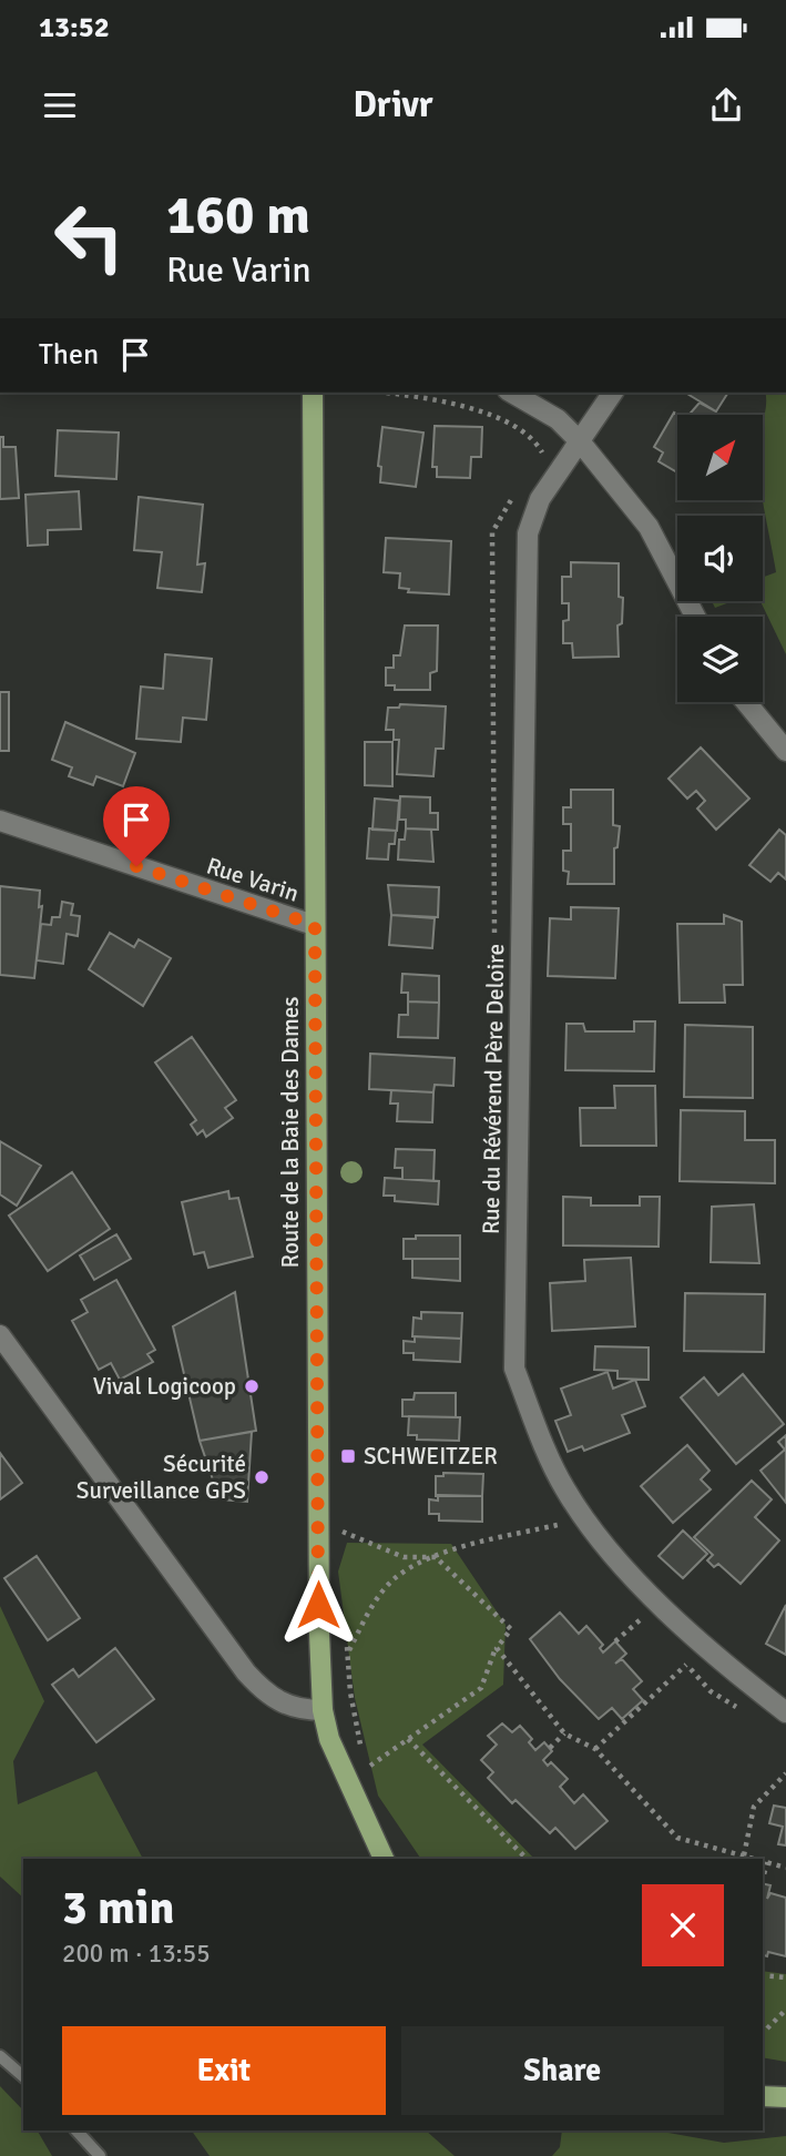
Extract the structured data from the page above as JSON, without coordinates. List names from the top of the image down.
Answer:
{
  "streets": {
    "main road": ["Route de la Baie des Dames"],
    "street": ["Rue Varin", "Rue du Révérend Père Deloire"]
  },
  "crossings": [
    ["Rue Varin", "Route de la Baie des Dames"]
  ],
  "places": {
    "other": ["Vival Logicoop", "Sécurité Surveillance GPS"],
    "transit": ["SCHWEITZER"]
  },
  "north": "top right",
  "page": {
    "status": "13:52",
    "header": "Drivr",
    "turn": ["160 m", "Rue Varin"],
    "then": "Then",
    "heading": ["3 min", "200 m · 13:55"],
    "buttons": ["Exit", "Share"]
  }
}
